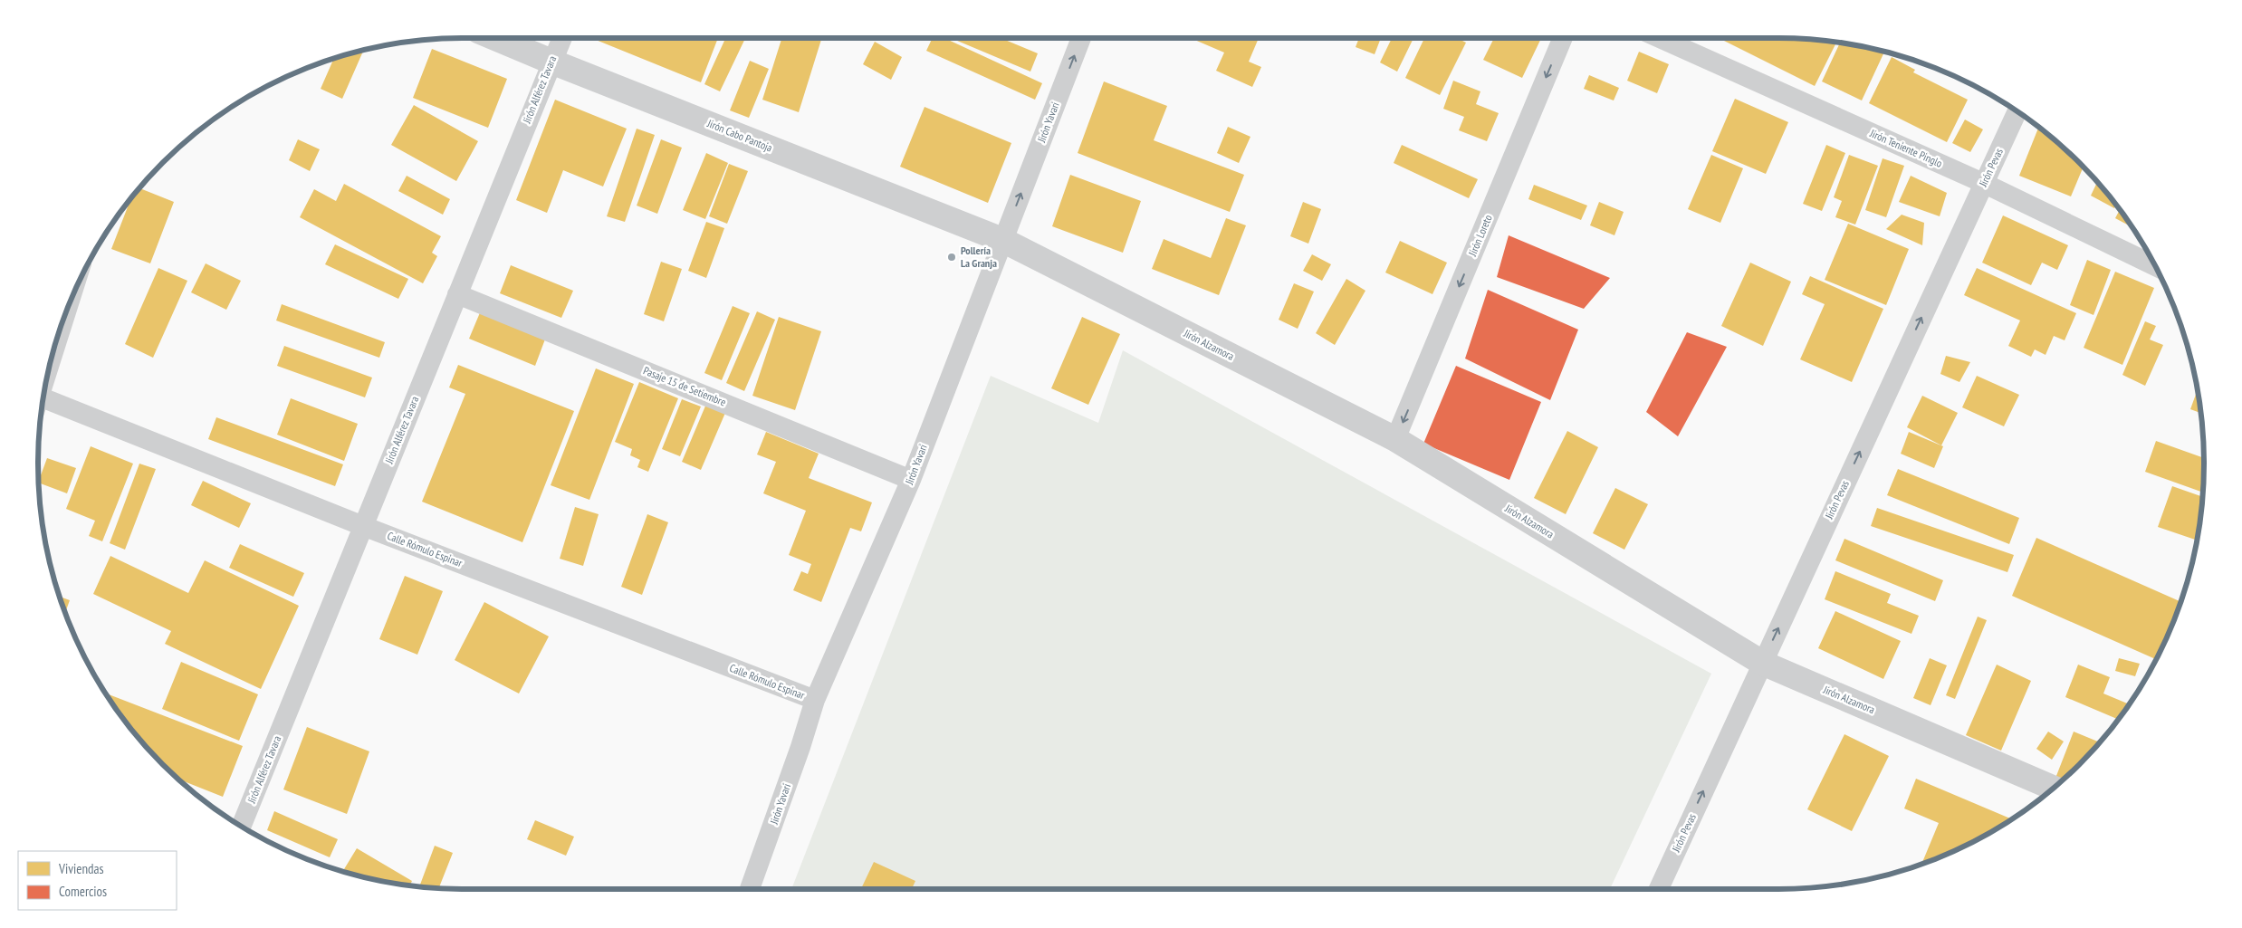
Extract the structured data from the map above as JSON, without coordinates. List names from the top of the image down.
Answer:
{
  "streets": {
    "street": [
      "Jirón Alférez Tavara",
      "Jirón Yavari",
      "Jirón Cabo Pantoja",
      "Jirón Teniente Pinglo",
      "Jirón Pevas",
      "Jirón Loreto",
      "Jirón Alzamora",
      "Pasaje 15 de Setiembre",
      "Calle Rómulo Espinar"
    ]
  },
  "crossings": [
    ["Jirón Alférez Tavara", "Jirón Cabo Pantoja"],
    ["Jirón Alférez Tavara", "Pasaje 15 de Setiembre"],
    ["Jirón Alférez Tavara", "Calle Rómulo Espinar"],
    ["Jirón Yavari", "Jirón Cabo Pantoja"],
    ["Jirón Yavari", "Jirón Alzamora"],
    ["Jirón Yavari", "Pasaje 15 de Setiembre"],
    ["Jirón Yavari", "Calle Rómulo Espinar"],
    ["Jirón Cabo Pantoja", "Jirón Alzamora"],
    ["Jirón Teniente Pinglo", "Jirón Pevas"],
    ["Jirón Pevas", "Jirón Alzamora"],
    ["Jirón Loreto", "Jirón Alzamora"]
  ],
  "one_way": ["Jirón Pevas", "Jirón Loreto"],
  "places": ["Pollería La Granja"],
  "legend": ["Viviendas", "Comercios"]
}
